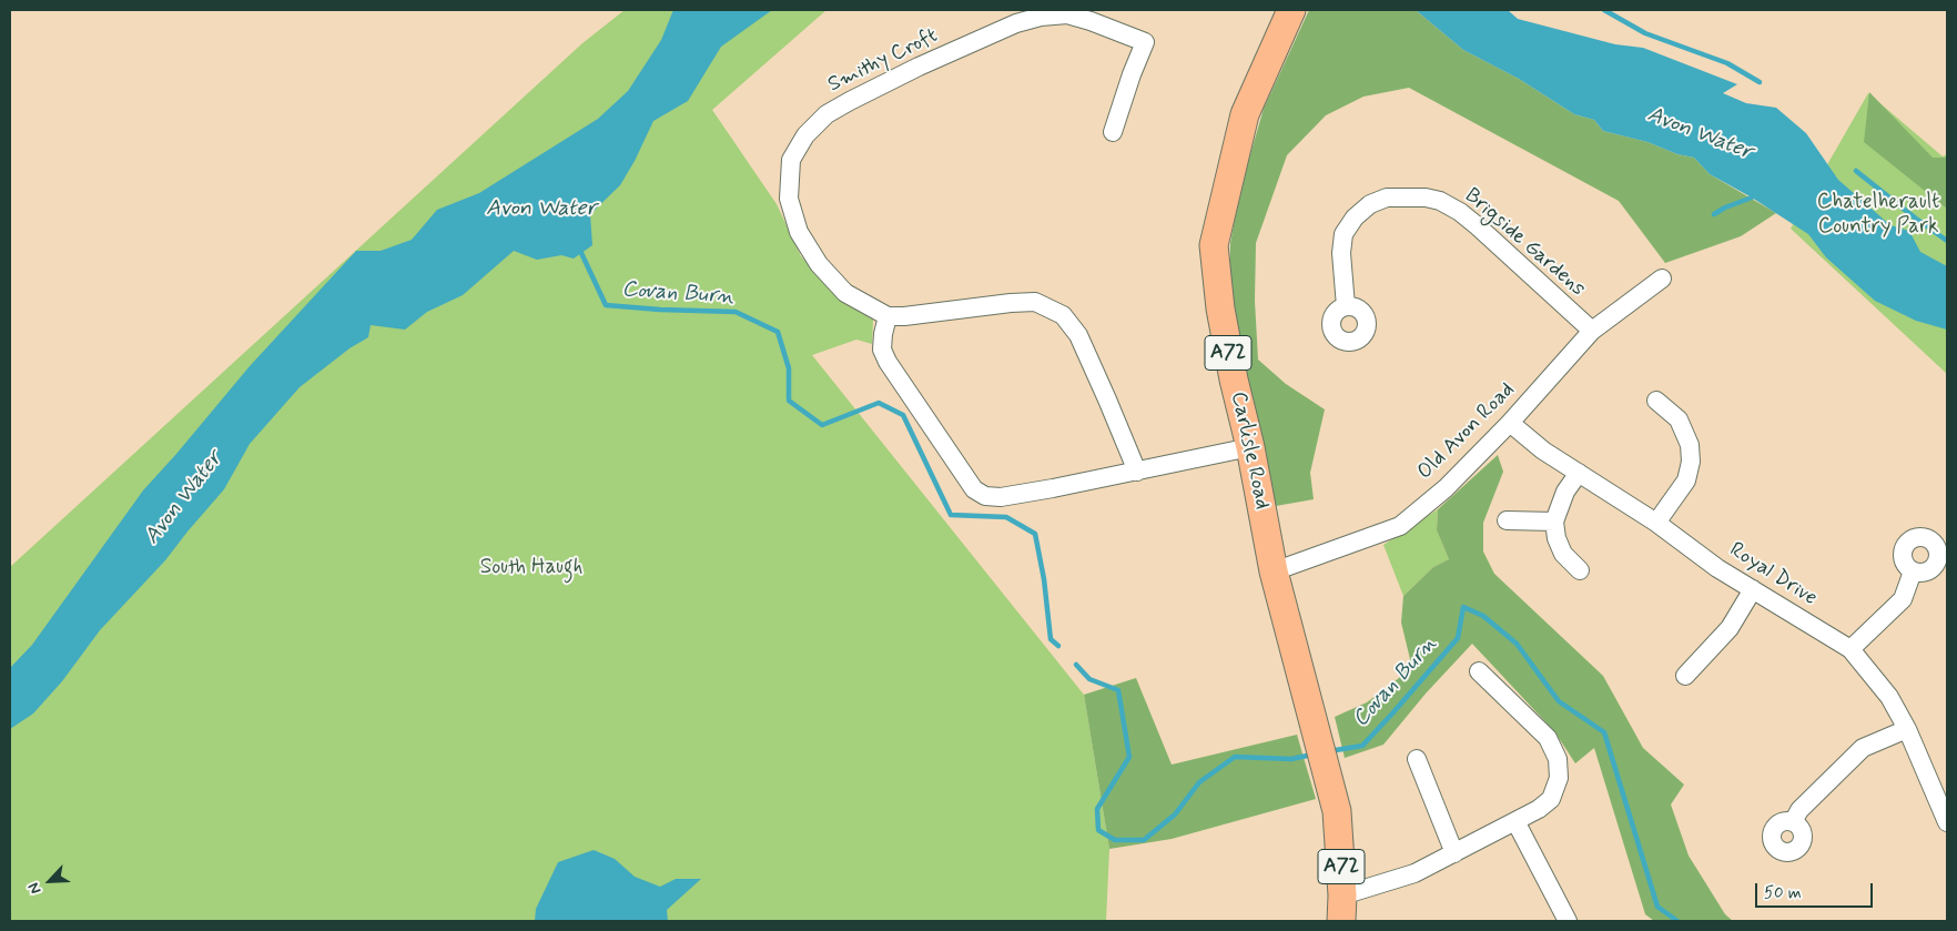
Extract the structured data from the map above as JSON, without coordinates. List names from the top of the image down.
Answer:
{
  "streets": {
    "main road": ["A72", "Carlisle Road"],
    "street": [
      "Smithy Croft",
      "Brigside Gardens",
      "Old Avon Road",
      "Royal Drive"
    ]
  },
  "crossings": [
    ["Brigside Gardens", "Old Avon Road"],
    ["Old Avon Road", "Carlisle Road"],
    ["Old Avon Road", "Royal Drive"]
  ],
  "water": ["Avon Water", "Covan Burn"],
  "parks": ["Chatelherault Country Park", "South Haugh"],
  "scale_bar": "50 m",
  "north": "bottom left"
}
